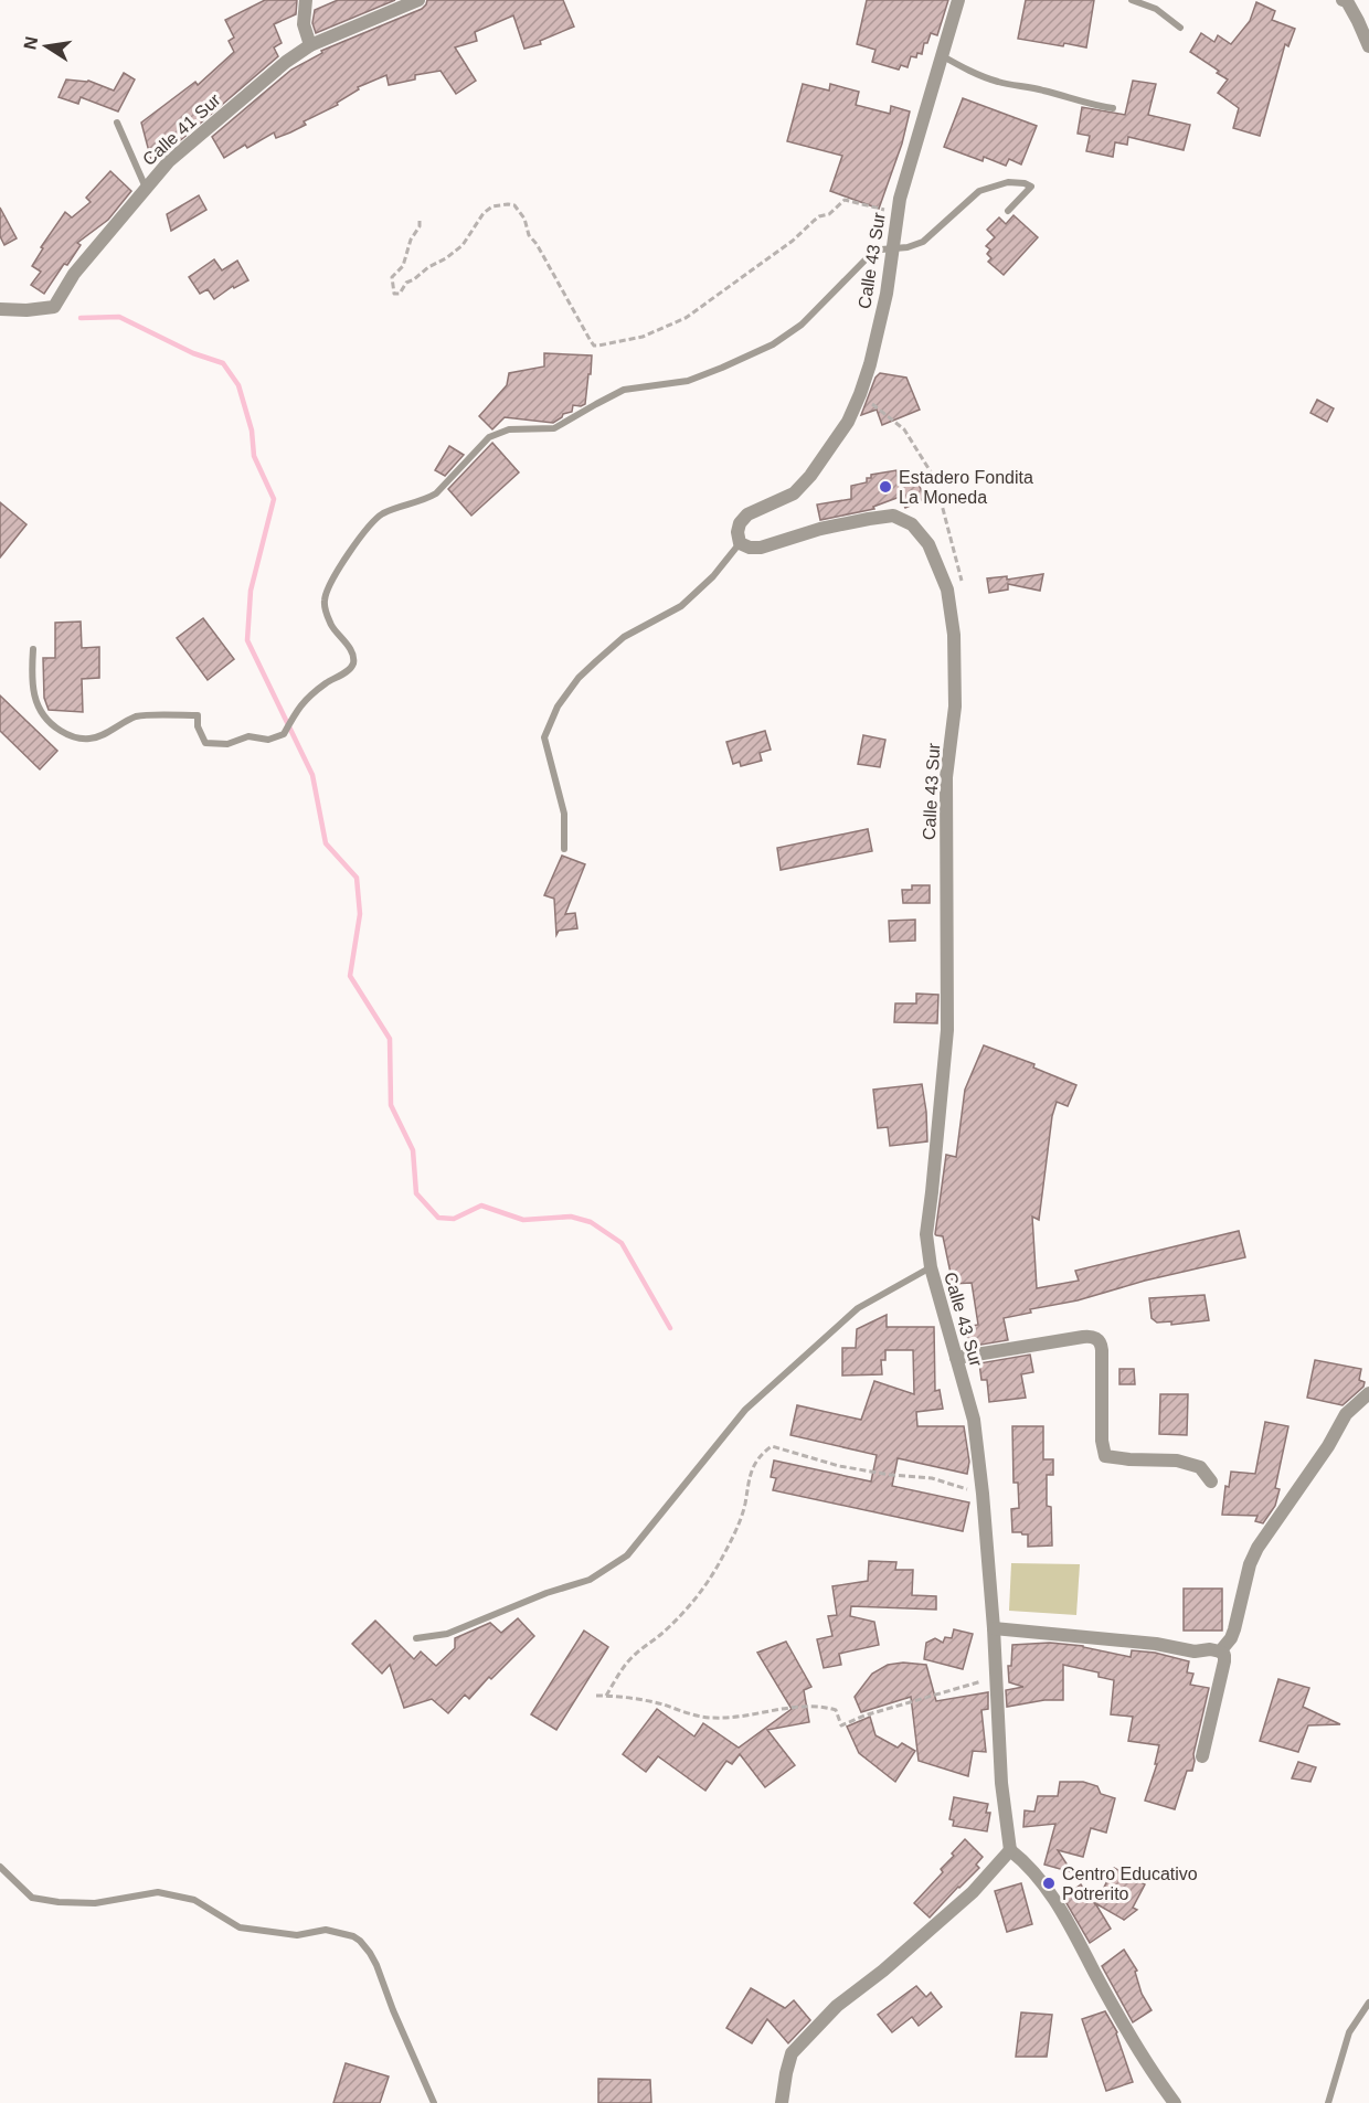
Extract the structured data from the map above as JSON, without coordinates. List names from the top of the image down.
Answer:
{
  "streets": {
    "street": ["Calle 41 Sur", "Calle 43 Sur"]
  },
  "places": ["Estadero Fondita La Moneda", "Centro Educativo Potrerito"],
  "north": "left"
}
